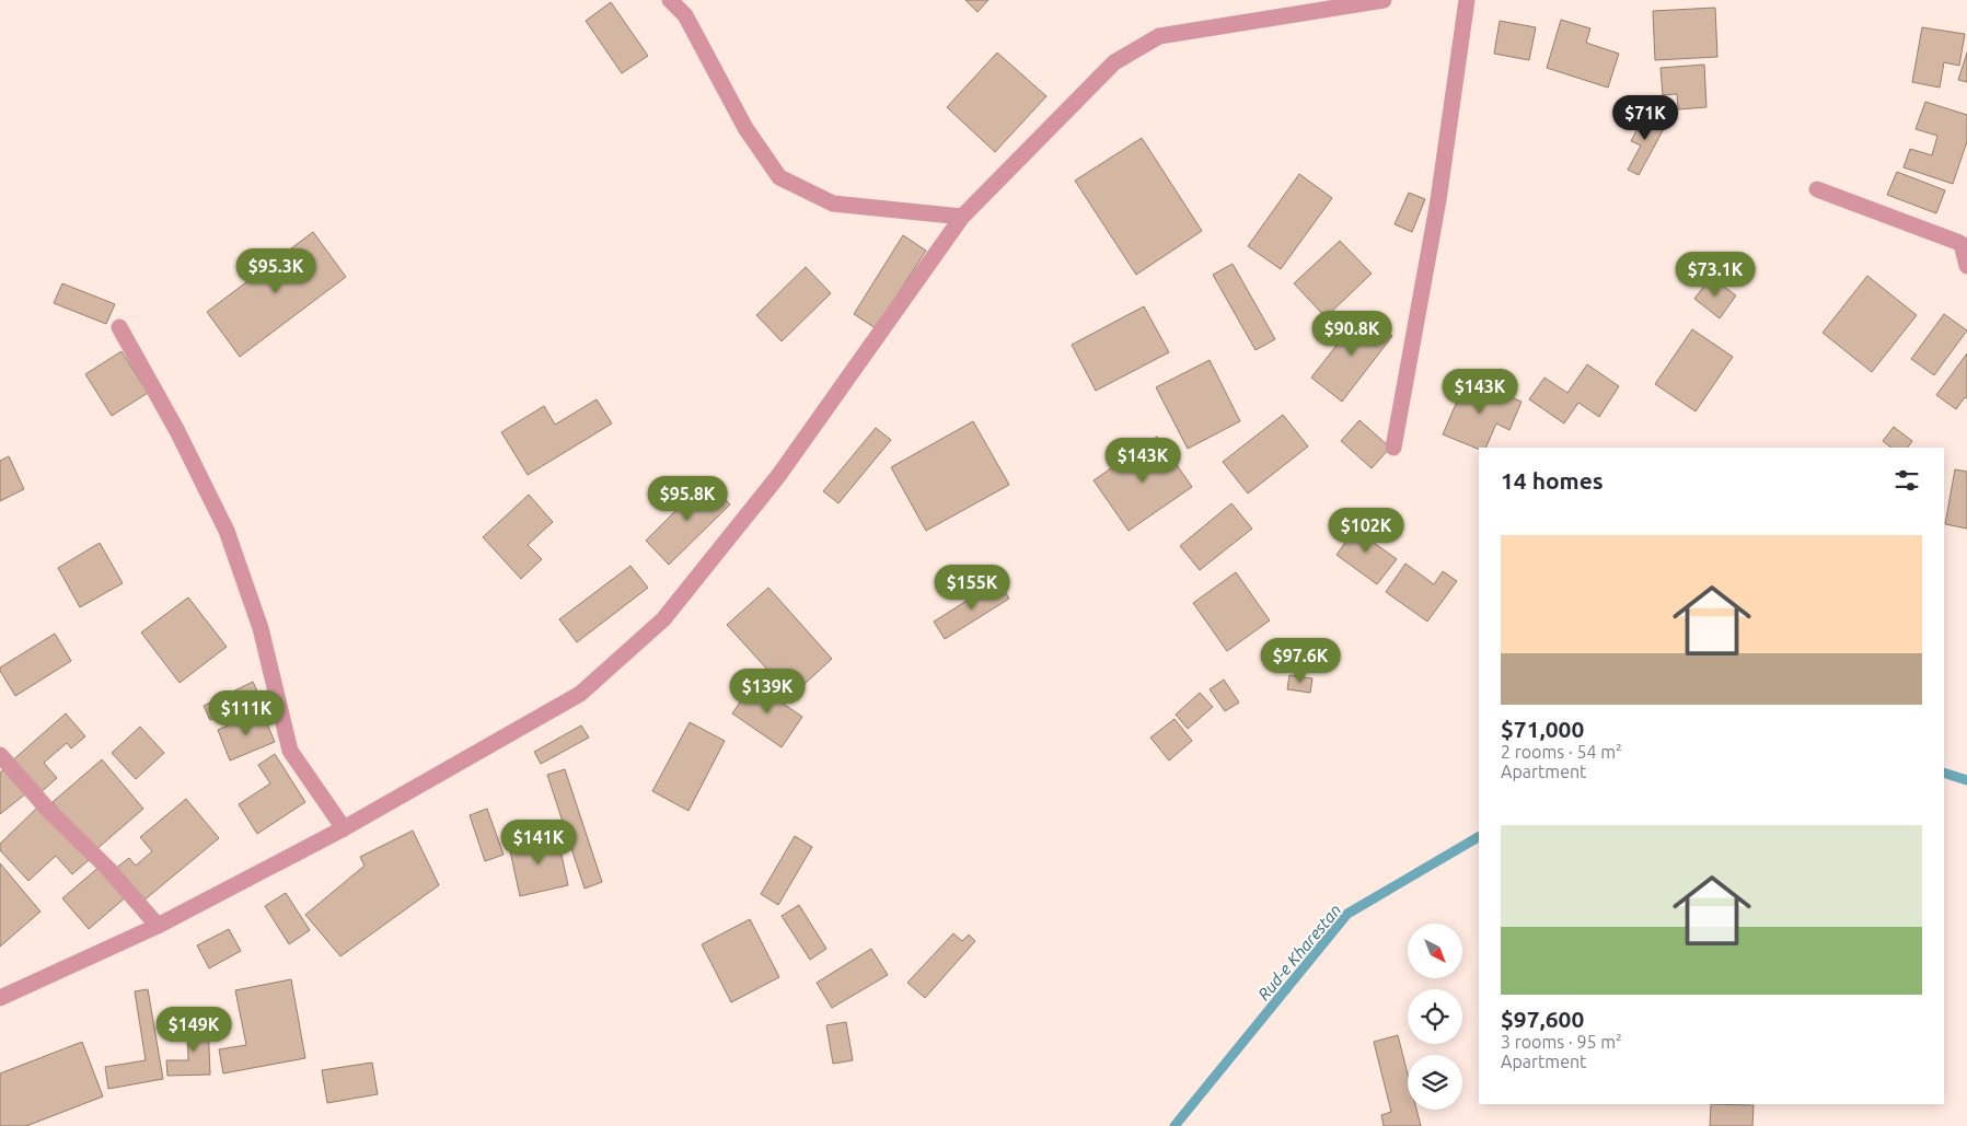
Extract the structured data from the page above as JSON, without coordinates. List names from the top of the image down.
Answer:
{
  "water": ["Rud-e Kharestan"],
  "north": "bottom right",
  "page": {
    "price": [
      "$71K",
      "$95.3K",
      "$73.1K",
      "$90.8K",
      "$143K",
      "$143K",
      "$95.8K",
      "$102K",
      "$155K",
      "$97.6K",
      "$139K",
      "$111K",
      "$141K",
      "$149K"
    ],
    "heading": "14 homes",
    "list": [
      {
        "name": "$71,000",
        "note": "2 rooms · 54 m² · Apartment"
      },
      {
        "name": "$97,600",
        "note": "3 rooms · 95 m² · Apartment"
      }
    ]
  }
}
